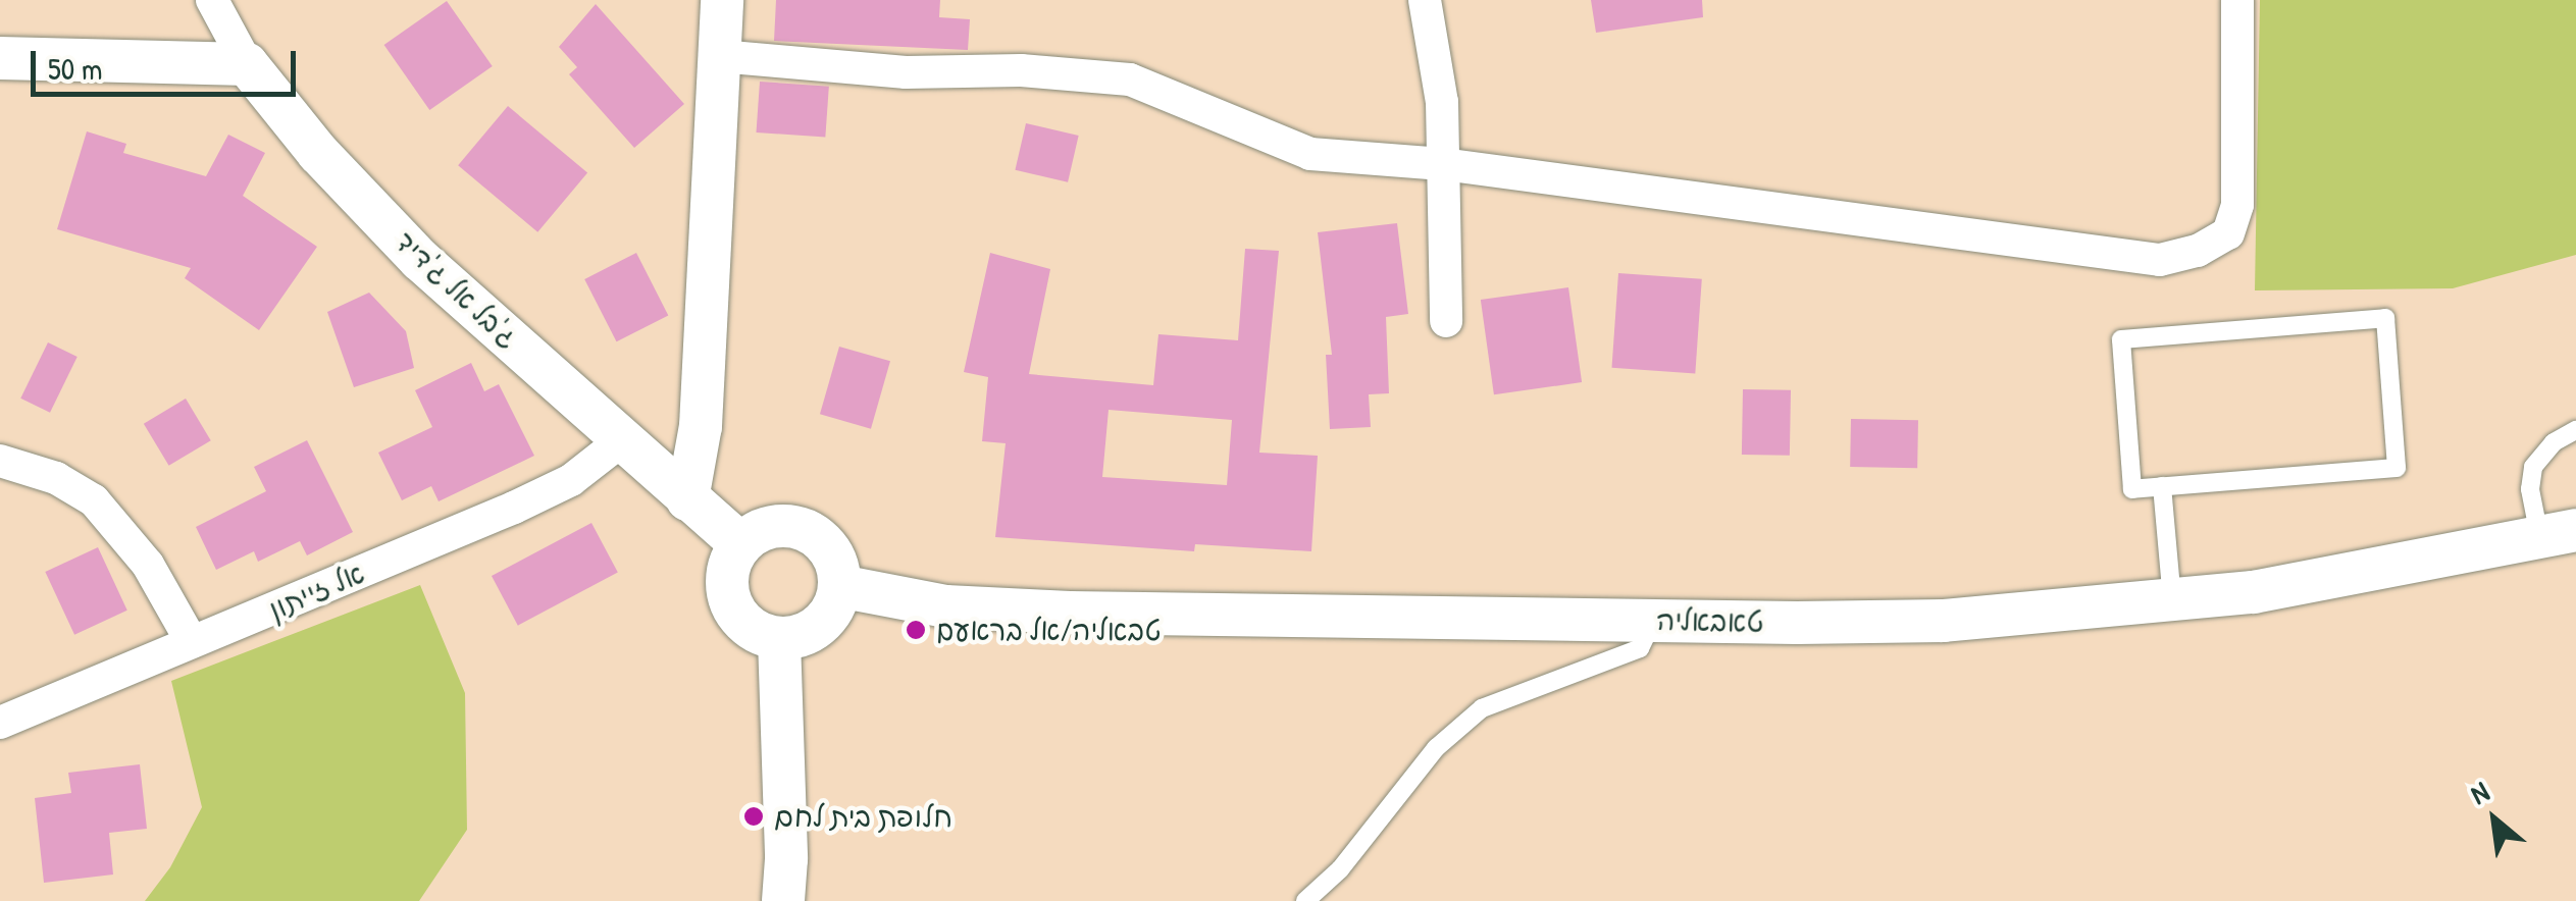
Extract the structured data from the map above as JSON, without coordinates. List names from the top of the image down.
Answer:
{
  "streets": {
    "street": ["ג'בל אל ג'דיד", "אל זייתון", "טאבאליה"]
  },
  "crossings": [
    ["ג'בל אל ג'דיד", "אל זייתון"],
    ["ג'בל אל ג'דיד", "טאבאליה"]
  ],
  "places": ["טבאליה/אל בראעם", "חלופת בית לחם"],
  "scale_bar": "50 m",
  "north": "top left"
}
